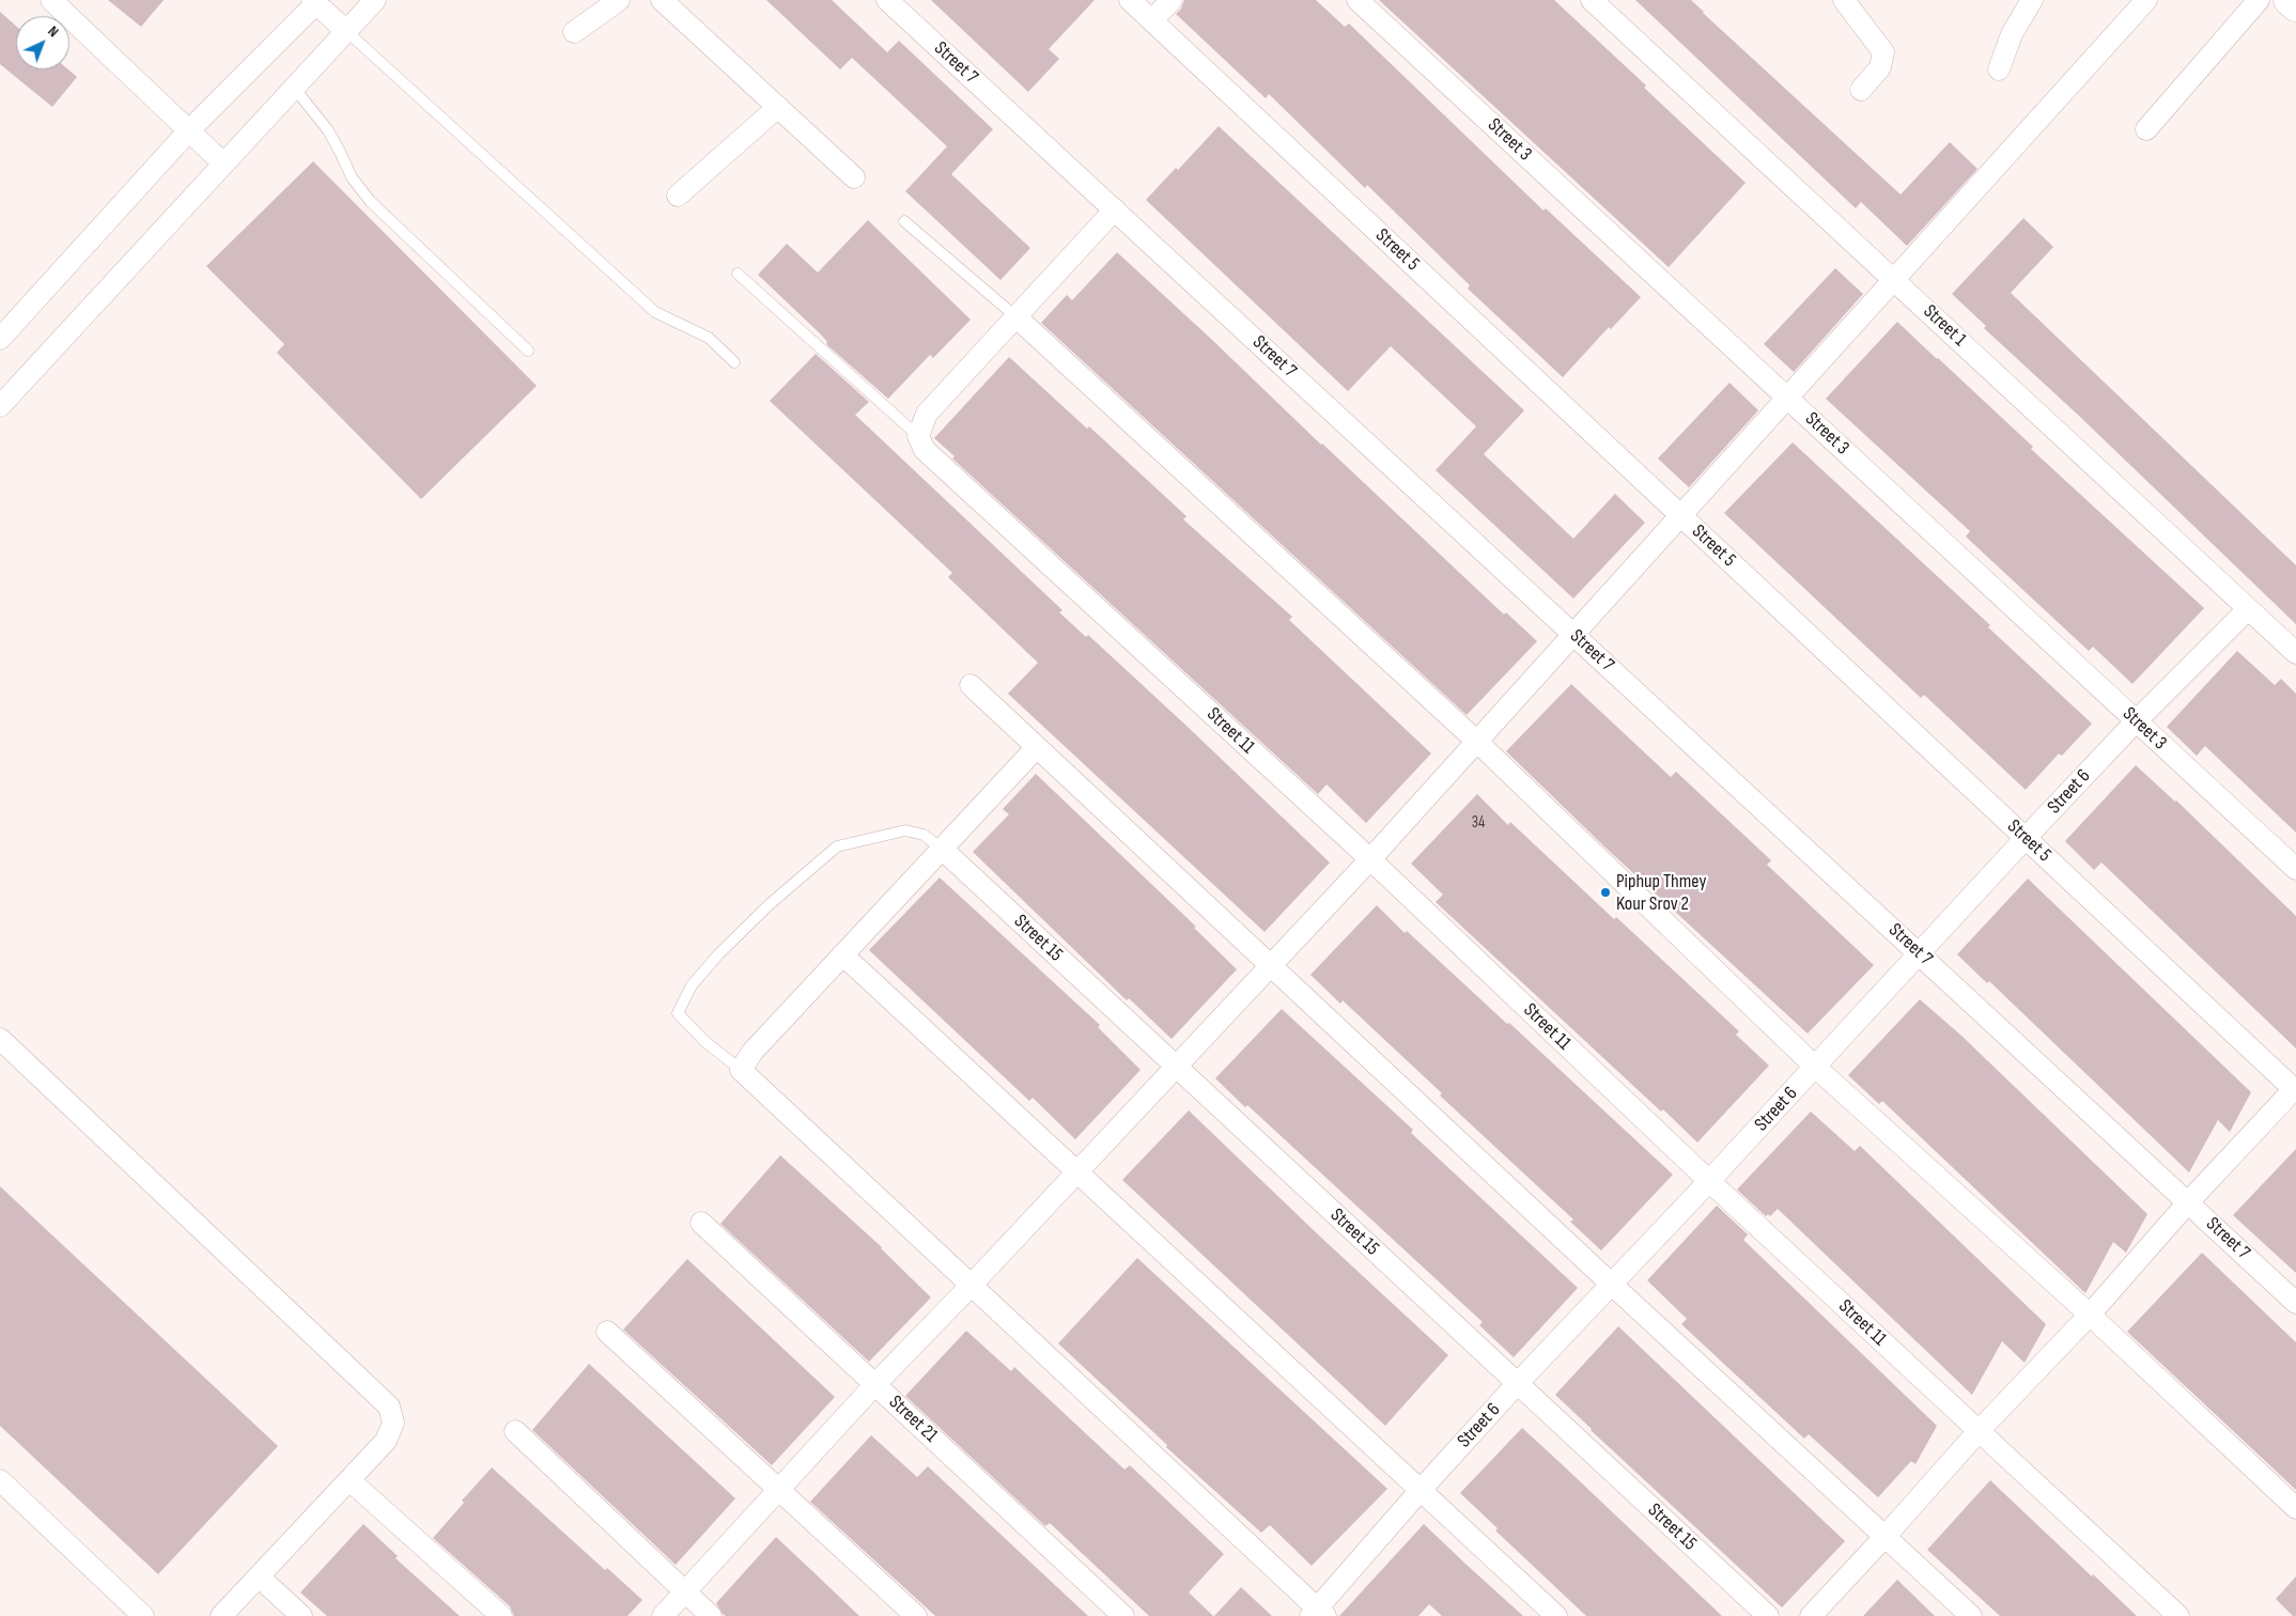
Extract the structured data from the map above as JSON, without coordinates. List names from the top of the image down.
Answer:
{
  "streets": {
    "street": [
      "Street 7",
      "Street 3",
      "Street 5",
      "Street 1",
      "Street 11",
      "Street 6",
      "Street 15",
      "Street 21"
    ]
  },
  "crossings": [
    ["Street 7", "Street 6"],
    ["Street 3", "Street 6"],
    ["Street 5", "Street 6"],
    ["Street 1", "Street 6"],
    ["Street 11", "Street 6"],
    ["Street 6", "Street 15"]
  ],
  "places": ["Piphup Thmey Kour Srov 2"],
  "house_numbers": ["34"],
  "north": "top right"
}
